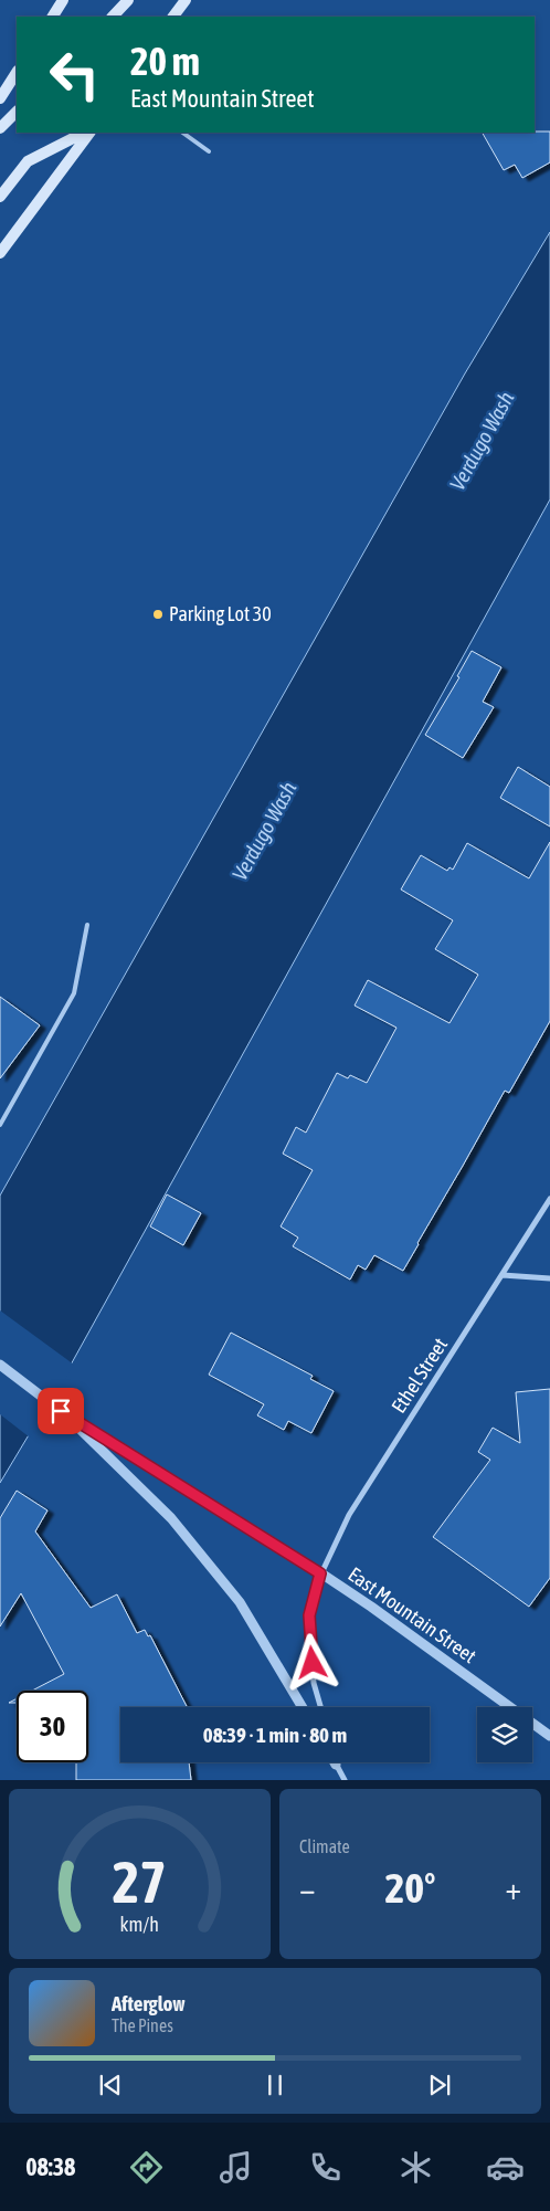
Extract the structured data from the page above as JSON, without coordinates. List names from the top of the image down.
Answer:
{
  "streets": {
    "street": ["Ethel Street", "East Mountain Street"]
  },
  "crossings": [
    ["Ethel Street", "East Mountain Street"]
  ],
  "water": ["Verdugo Wash"],
  "places": ["Parking Lot 30"],
  "page": {
    "turn": ["20 m", "East Mountain Street"],
    "limit": "30",
    "trip": "08:39 · 1 min · 80 m",
    "tile": "Climate",
    "heat": ["−", "20°", "+"],
    "song": ["Afterglow", "The Pines"],
    "tabs": "08:38",
    "gauge": ["27", "km/h"]
  }
}
